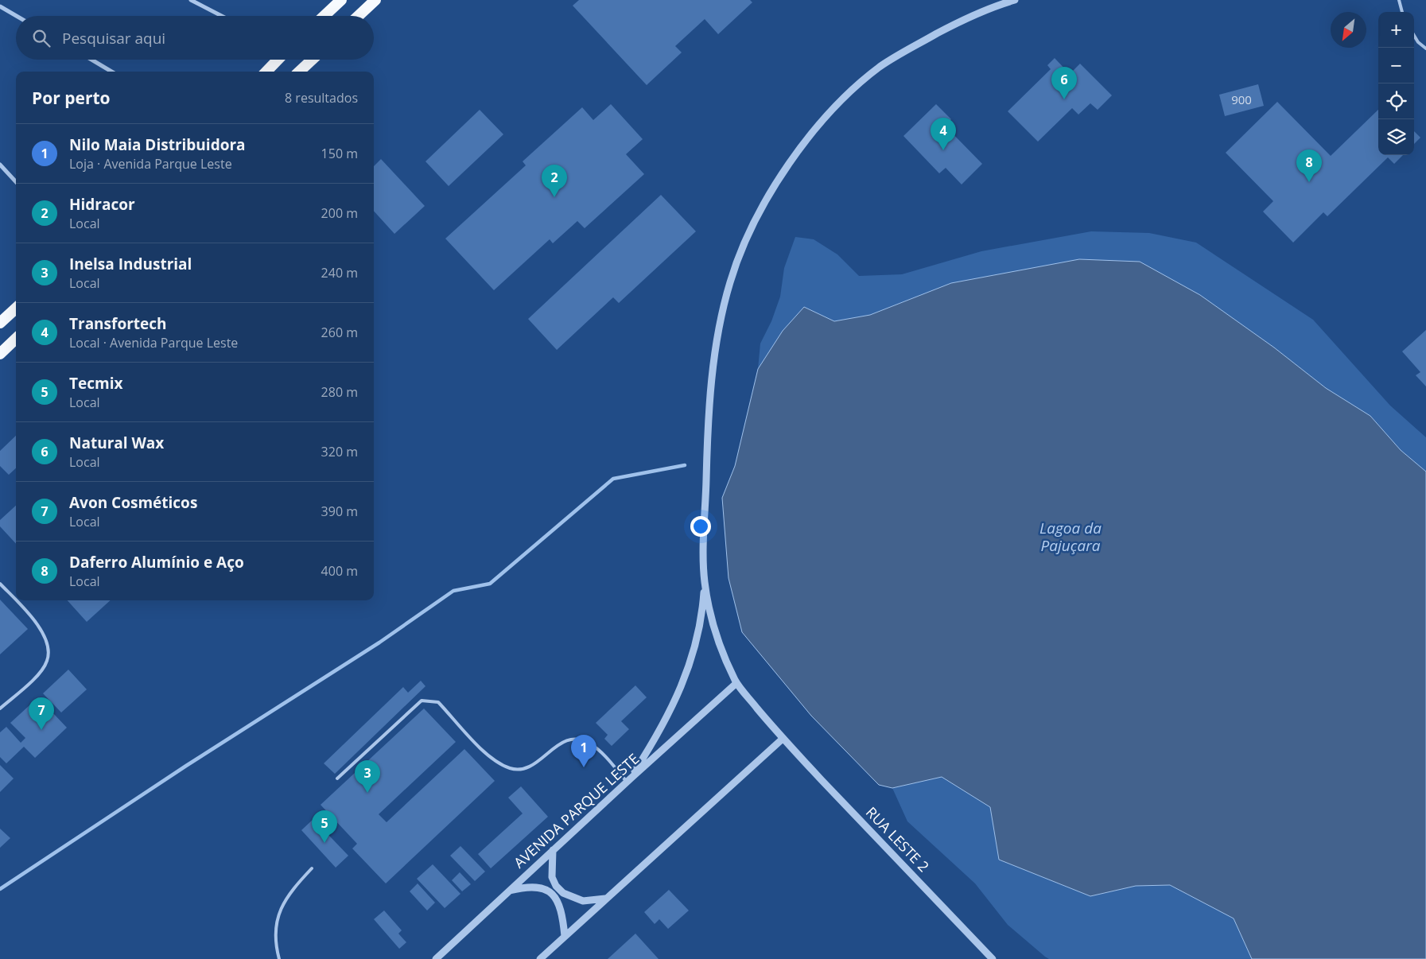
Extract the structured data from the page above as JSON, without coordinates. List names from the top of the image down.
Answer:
{
  "streets": {
    "street": ["AVENIDA PARQUE LESTE", "RUA LESTE 2"]
  },
  "water": ["Lagoa da Pajuçara"],
  "house_numbers": ["900"],
  "north": "bottom left",
  "page": {
    "map_buttons": ["+", "−"],
    "search": "Pesquisar aqui",
    "pins": [
      "6",
      "4",
      "8",
      "2",
      "7",
      "1",
      "3",
      "5"
    ],
    "heading": ["Por perto", "8 resultados"],
    "list": [
      {
        "mark": "1",
        "name": "Nilo Maia Distribuidora",
        "note": "Loja · Avenida Parque Leste",
        "value": "150 m"
      },
      {
        "mark": "2",
        "name": "Hidracor",
        "note": "Local",
        "value": "200 m"
      },
      {
        "mark": "3",
        "name": "Inelsa Industrial",
        "note": "Local",
        "value": "240 m"
      },
      {
        "mark": "4",
        "name": "Transfortech",
        "note": "Local · Avenida Parque Leste",
        "value": "260 m"
      },
      {
        "mark": "5",
        "name": "Tecmix",
        "note": "Local",
        "value": "280 m"
      },
      {
        "mark": "6",
        "name": "Natural Wax",
        "note": "Local",
        "value": "320 m"
      },
      {
        "mark": "7",
        "name": "Avon Cosméticos",
        "note": "Local",
        "value": "390 m"
      },
      {
        "mark": "8",
        "name": "Daferro Alumínio e Aço",
        "note": "Local",
        "value": "400 m"
      }
    ]
  }
}
